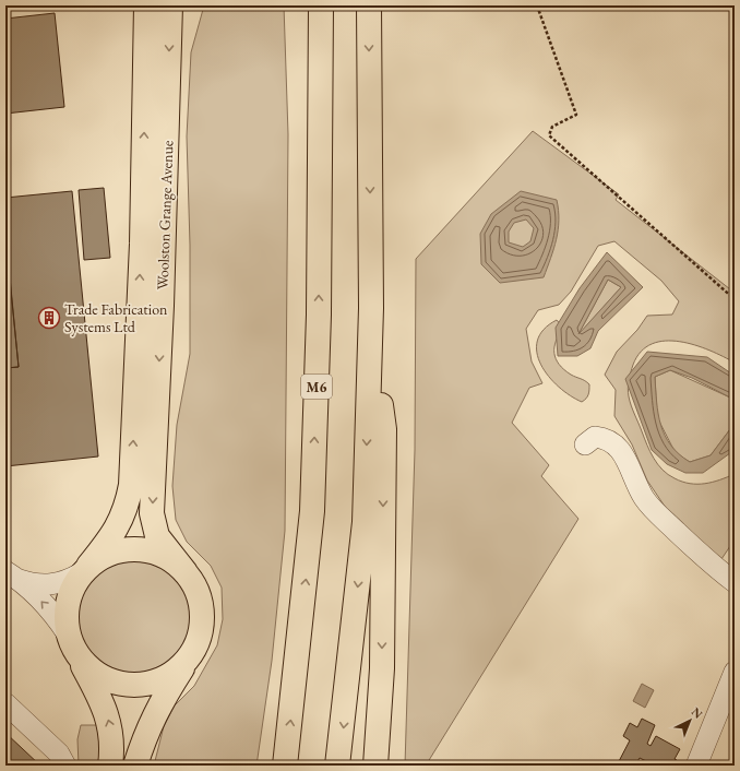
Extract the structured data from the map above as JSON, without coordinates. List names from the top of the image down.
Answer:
{
  "streets": {
    "main road": ["Woolston Grange Avenue", "M6"]
  },
  "places": {
    "building": ["Trade Fabrication Systems Ltd"]
  },
  "north": "top right"
}
